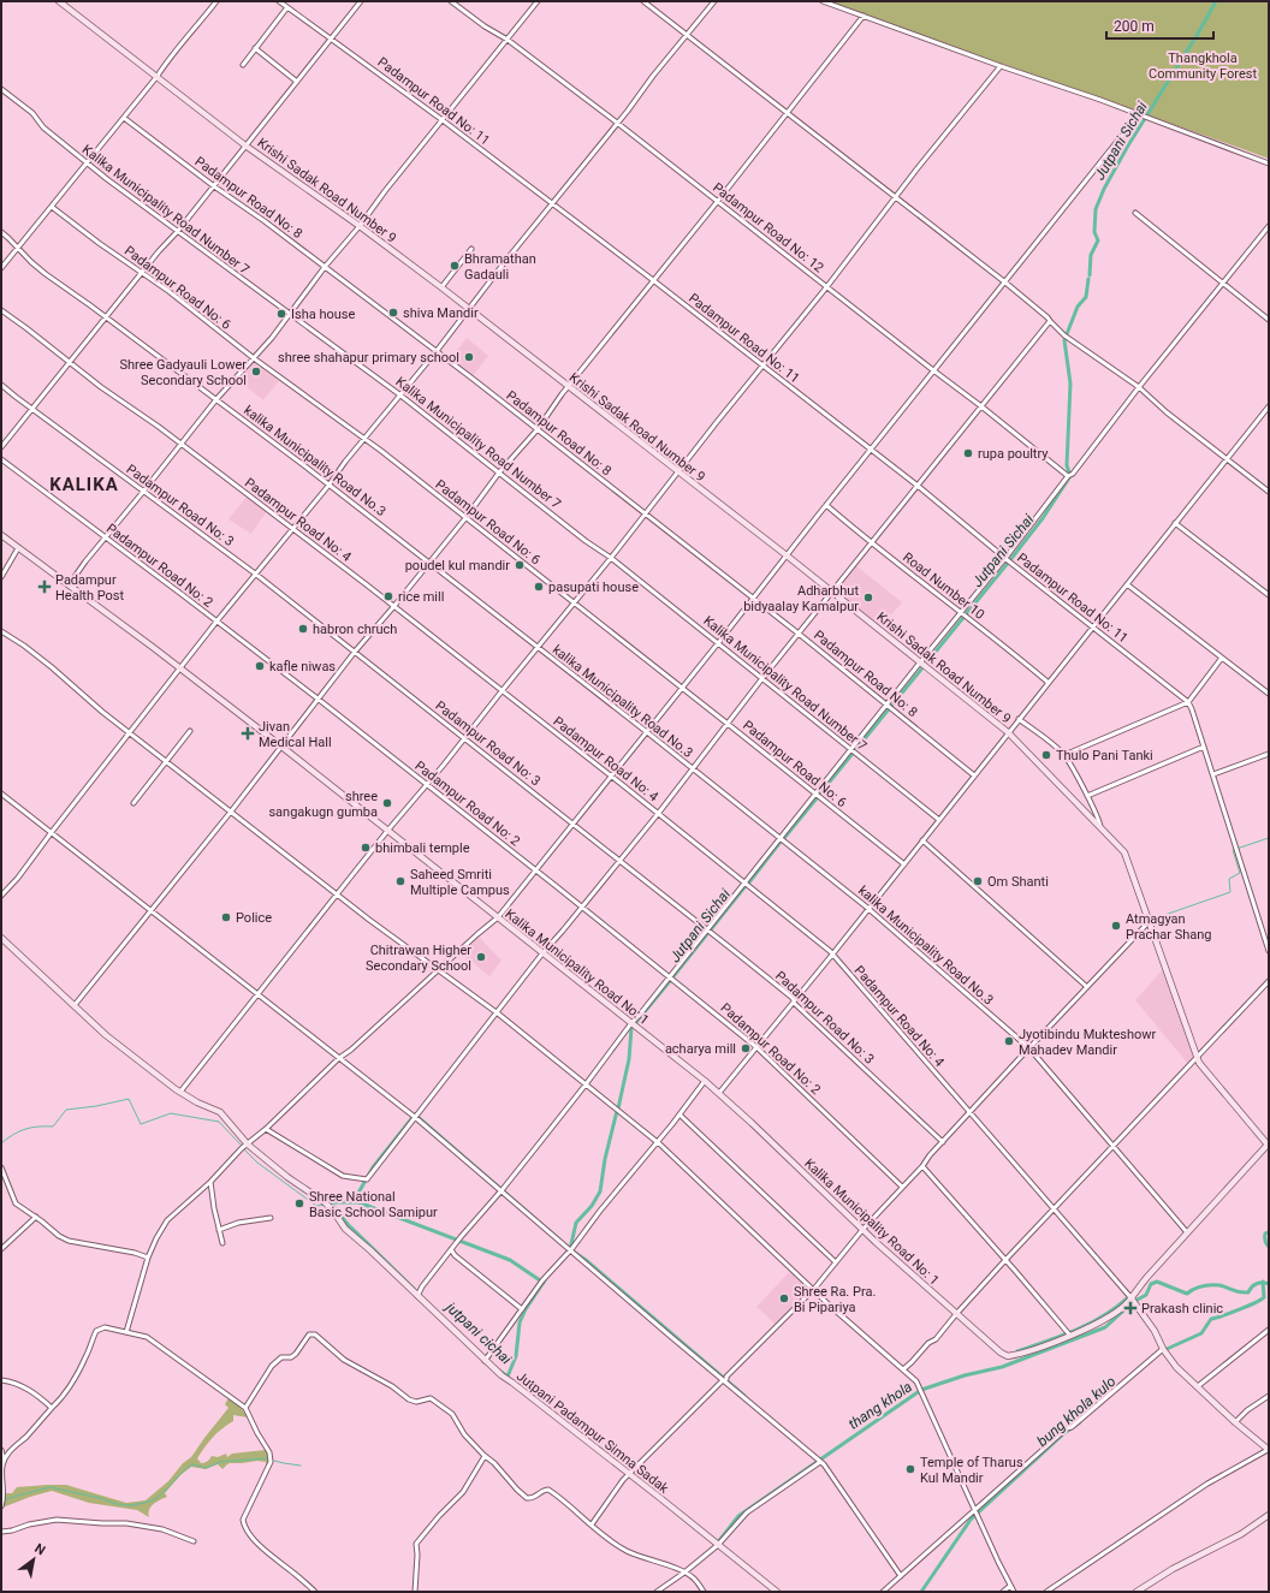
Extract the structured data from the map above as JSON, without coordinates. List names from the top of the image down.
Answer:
{
  "streets": {
    "street": [
      "Padampur Road No: 11",
      "Krishi Sadak Road Number 9",
      "Padampur Road No: 8",
      "Kalika Municipality Road Number 7",
      "Padampur Road No: 12",
      "Padampur Road No: 6",
      "kalika Municipality Road No.3",
      "Padampur Road No: 3",
      "Padampur Road No: 4",
      "Padampur Road No: 2",
      "Road Number 10",
      "Kalika Municipality Road No: 1",
      "Jutpani Padampur Simna Sadak"
    ]
  },
  "crossings": [
    ["kalika Municipality Road No.3", "Kalika Municipality Road No: 1"],
    ["Padampur Road No: 4", "Kalika Municipality Road No: 1"]
  ],
  "districts": ["KALIKA"],
  "water": [
    "Jutpani Sichai",
    "jutpani cichai",
    "thang khola",
    "bung khola kulo"
  ],
  "parks": ["Thangkhola Community Forest"],
  "places": {
    "other": [
      "Bhramathan Gadauli",
      "shiva Mandir",
      "Isha house",
      "shree shahapur primary school",
      "Shree Gadyauli Lower Secondary School",
      "rupa poultry",
      "poudel kul mandir",
      "pasupati house",
      "rice mill",
      "Adharbhut bidyaalay Kamalpur",
      "habron chruch",
      "kafle niwas",
      "Thulo Pani Tanki",
      "shree sangakugn gumba",
      "bhimbali temple",
      "Saheed Smriti Multiple Campus",
      "Om Shanti",
      "Police",
      "Atmagyan Prachar Shang",
      "Chitrawan Higher Secondary School",
      "Jyotibindu Mukteshowr Mahadev Mandir",
      "acharya mill",
      "Shree National Basic School Samipur",
      "Shree Ra. Pra. Bi Pipariya",
      "Temple of Tharus Kul Mandir"
    ],
    "health": ["Padampur Health Post", "Jivan Medical Hall", "Prakash clinic"]
  },
  "scale_bar": "200 m",
  "north": "top right"
}
